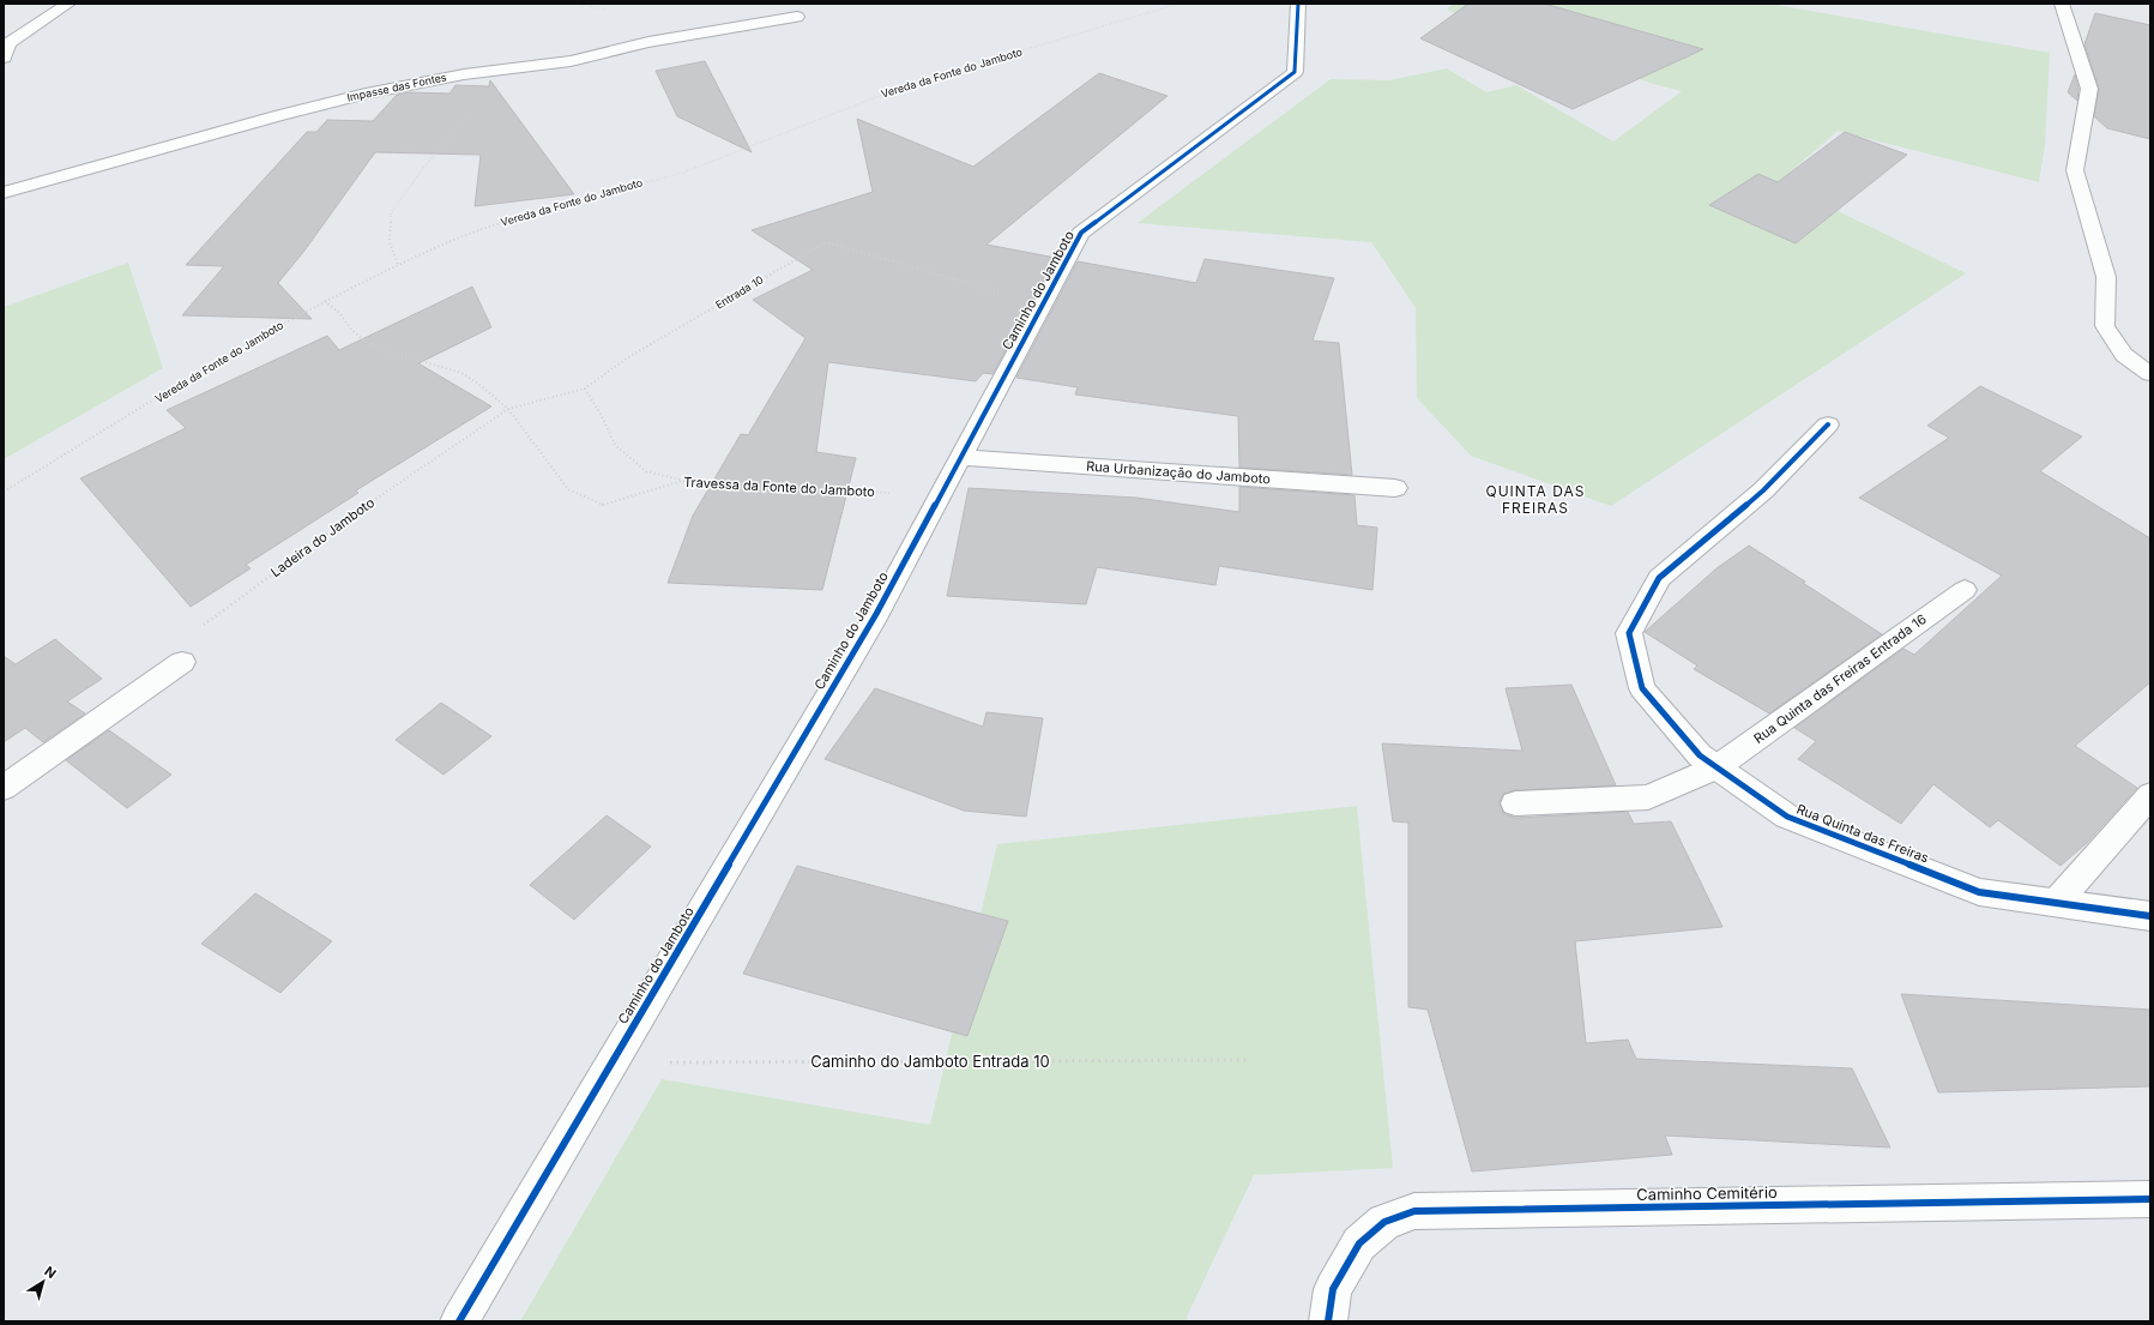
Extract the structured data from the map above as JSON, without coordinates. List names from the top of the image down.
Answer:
{
  "streets": {
    "street": [
      "Impasse das Fontes",
      "Caminho do Jamboto",
      "Rua Urbanização do Jamboto",
      "Rua Quinta das Freiras Entrada 16",
      "Rua Quinta das Freiras",
      "Caminho Cemitério"
    ],
    "path": [
      "Vereda da Fonte do Jamboto",
      "Entrada 10",
      "Travessa da Fonte do Jamboto",
      "Ladeira do Jamboto",
      "Caminho do Jamboto Entrada 10"
    ]
  },
  "crossings": [
    ["Vereda da Fonte do Jamboto", "Travessa da Fonte do Jamboto"],
    ["Caminho do Jamboto", "Entrada 10"],
    ["Caminho do Jamboto", "Rua Urbanização do Jamboto"],
    ["Caminho do Jamboto", "Travessa da Fonte do Jamboto"],
    ["Caminho do Jamboto", "Caminho do Jamboto Entrada 10"],
    ["Travessa da Fonte do Jamboto", "Ladeira do Jamboto"],
    ["Rua Quinta das Freiras Entrada 16", "Rua Quinta das Freiras"]
  ],
  "districts": ["QUINTA DAS FREIRAS"],
  "north": "top right"
}
